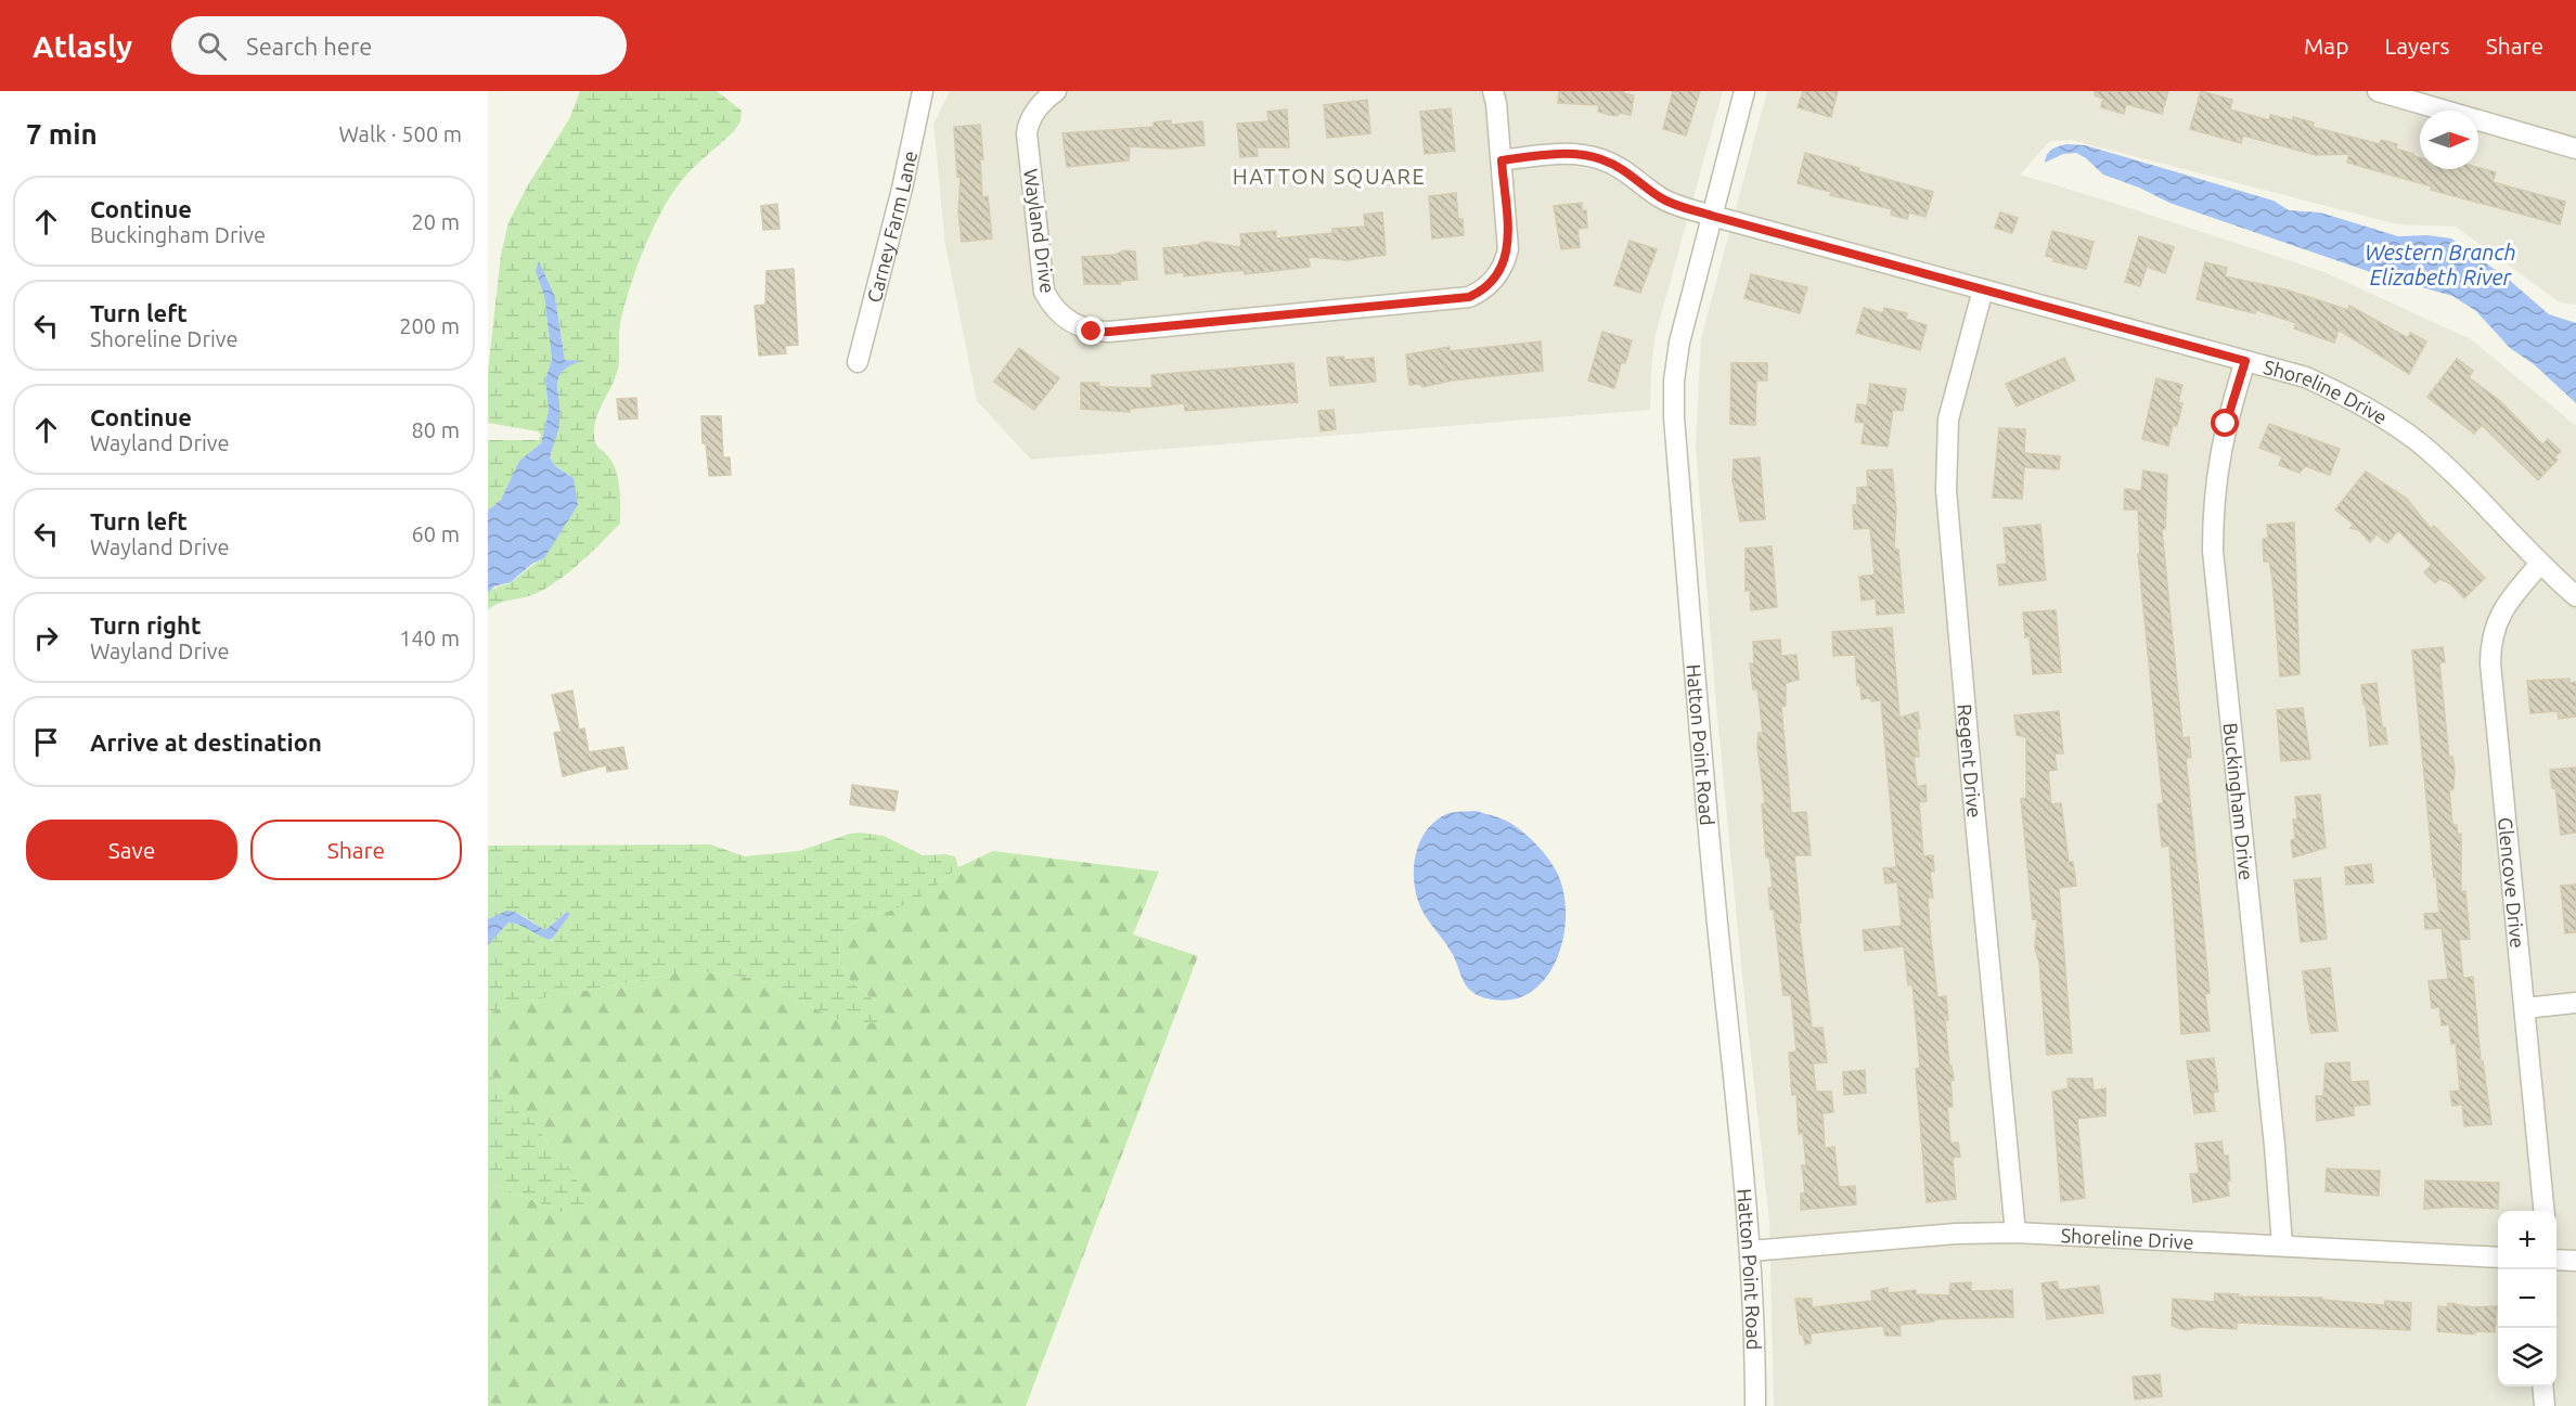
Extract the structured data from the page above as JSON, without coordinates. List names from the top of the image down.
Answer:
{
  "streets": {
    "street": [
      "Carney Farm Lane",
      "Wayland Drive",
      "Shoreline Drive",
      "Hatton Point Road",
      "Regent Drive",
      "Buckingham Drive",
      "Glencove Drive"
    ]
  },
  "crossings": [
    ["Shoreline Drive", "Hatton Point Road"],
    ["Shoreline Drive", "Regent Drive"],
    ["Shoreline Drive", "Buckingham Drive"],
    ["Shoreline Drive", "Glencove Drive"]
  ],
  "districts": ["HATTON SQUARE"],
  "water": ["Western Branch Elizabeth River"],
  "north": "right",
  "page": {
    "header": "Atlasly",
    "search": "Search here",
    "nav": ["Map", "Layers", "Share"],
    "heading": ["7 min", "Walk · 500 m"],
    "list": [
      ["Continue", "Buckingham Drive", "20 m"],
      ["Turn left", "Shoreline Drive", "200 m"],
      ["Continue", "Wayland Drive", "80 m"],
      ["Turn left", "Wayland Drive", "60 m"],
      ["Turn right", "Wayland Drive", "140 m"],
      "Arrive at destination"
    ],
    "buttons": ["Save", "Share"],
    "map_buttons": ["+", "−"]
  }
}
